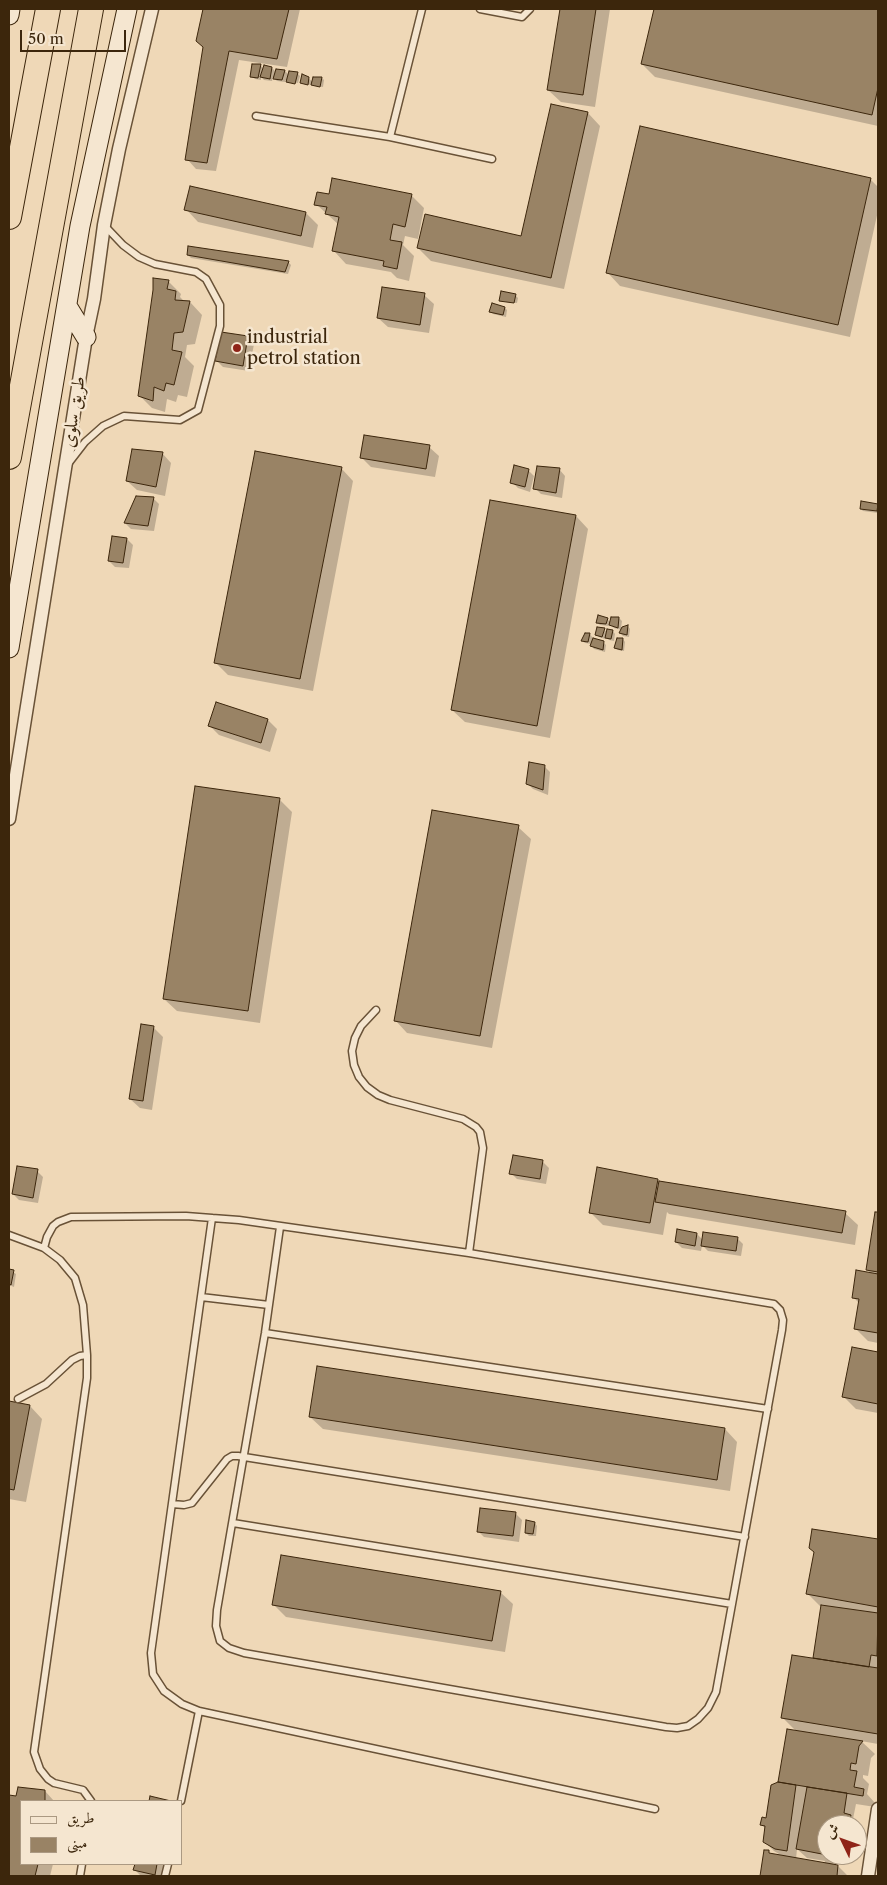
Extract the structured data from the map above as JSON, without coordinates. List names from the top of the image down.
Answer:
{
  "streets": {
    "main road": ["طريق سلوى"]
  },
  "places": ["industrial petrol station"],
  "legend": ["طريق", "مبنى"],
  "scale_bar": "50 m",
  "north": "top left"
}
